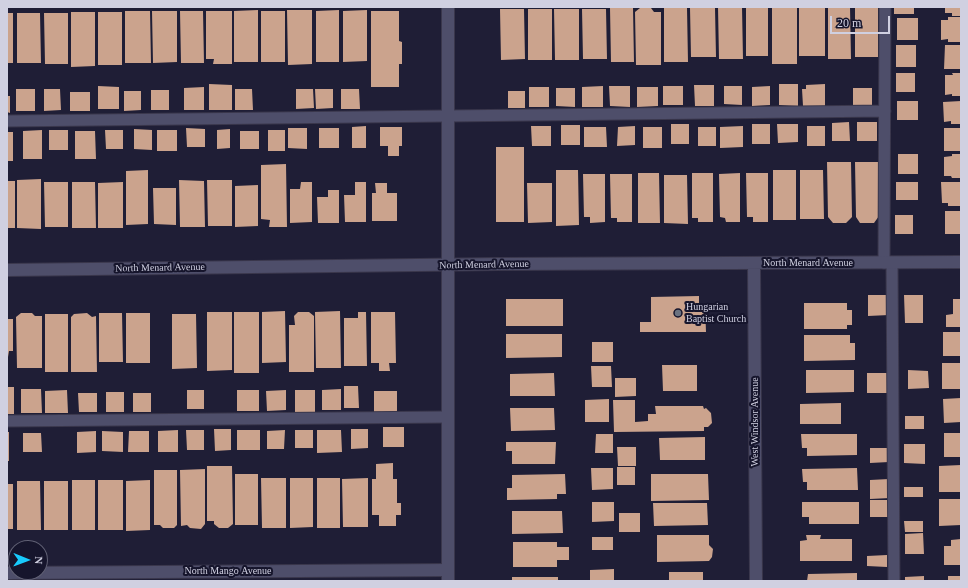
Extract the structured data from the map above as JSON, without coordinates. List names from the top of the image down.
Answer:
{
  "streets": {
    "street": ["North Menard Avenue", "West Windsor Avenue", "North Mango Avenue"]
  },
  "crossings": [
    ["North Menard Avenue", "West Windsor Avenue"]
  ],
  "places": ["Hungarian Baptist Church"],
  "scale_bar": "20 m",
  "north": "right"
}
